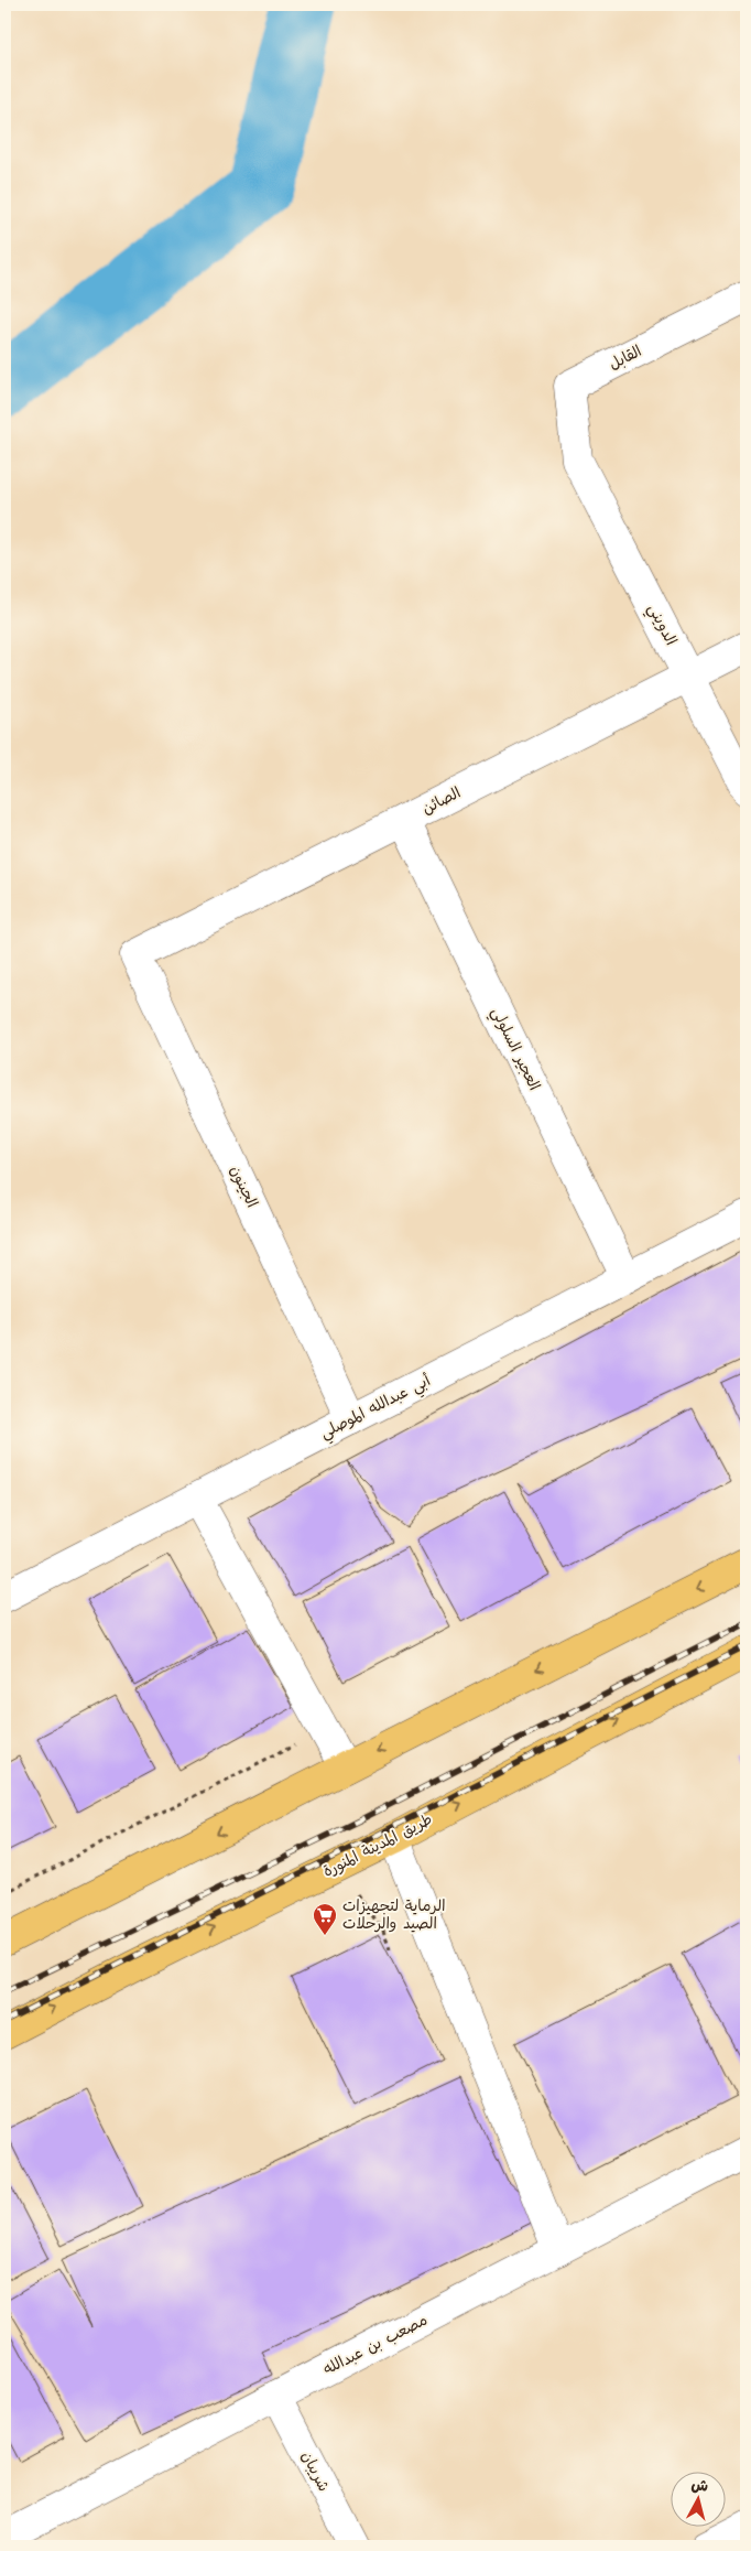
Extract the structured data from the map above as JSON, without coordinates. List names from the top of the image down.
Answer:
{
  "streets": {
    "main road": ["طريق المدينة المنورة"],
    "street": [
      "القابل",
      "الدويني",
      "الصائن",
      "العجير السلولي",
      "الجينون",
      "أبي عبدالله الموصلي",
      "مصعب بن عبدالله",
      "شريبان"
    ]
  },
  "crossings": [
    ["القابل", "الدويني"],
    ["الدويني", "الصائن"],
    ["الصائن", "العجير السلولي"],
    ["الصائن", "الجينون"],
    ["العجير السلولي", "أبي عبدالله الموصلي"],
    ["الجينون", "أبي عبدالله الموصلي"],
    ["مصعب بن عبدالله", "شريبان"]
  ],
  "places": {
    "supermarket": ["الرماية لتجهيزات الصيد والرحلات"]
  },
  "north": "top"
}
